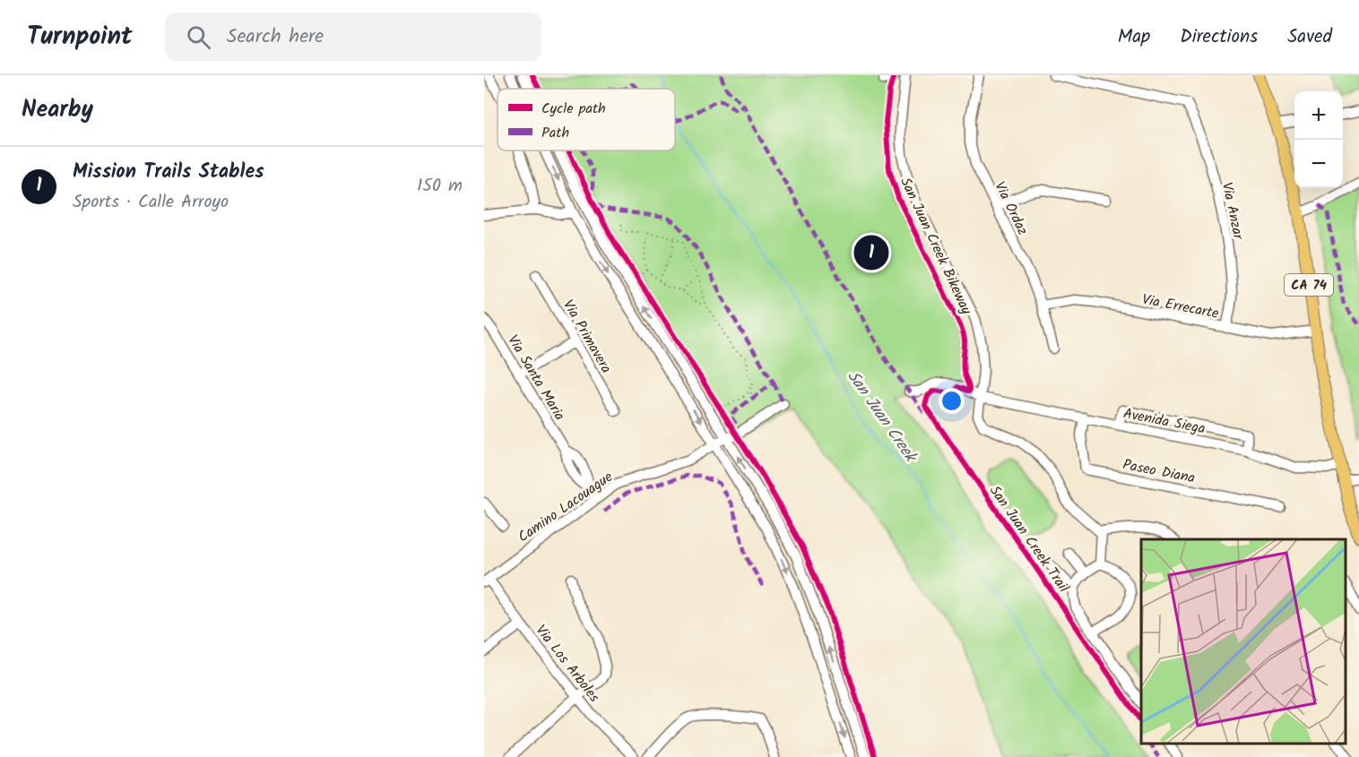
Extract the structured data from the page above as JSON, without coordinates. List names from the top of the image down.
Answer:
{
  "streets": {
    "main road": ["CA 74"],
    "street": [
      "Via Ordaz",
      "Via Anzar",
      "Via Errecarte",
      "Via Primavera",
      "Via Santa Maria",
      "Avenida Siega",
      "Paseo Diana",
      "Camino Lacouague",
      "Via Los Arboles"
    ],
    "cycle path": ["San Juan Creek Bikeway"]
  },
  "crossings": [
    ["Via Ordaz", "Via Errecarte"],
    ["Via Anzar", "Via Errecarte"],
    ["CA 74", "Via Errecarte"],
    ["CA 74", "Avenida Siega"],
    ["Via Santa Maria", "Camino Lacouague"],
    ["Avenida Siega", "Paseo Diana"],
    ["Camino Lacouague", "Via Los Arboles"]
  ],
  "water": ["San Juan Creek"],
  "legend": ["Cycle path", "Path"],
  "page": {
    "header": "Turnpoint",
    "search": "Search here",
    "nav": ["Map", "Directions", "Saved"],
    "heading": "Nearby",
    "map_buttons": ["+", "−"],
    "list": [
      {
        "mark": "1",
        "name": "Mission Trails Stables",
        "note": "Sports · Calle Arroyo",
        "value": "150 m"
      }
    ],
    "pins": "1"
  }
}
